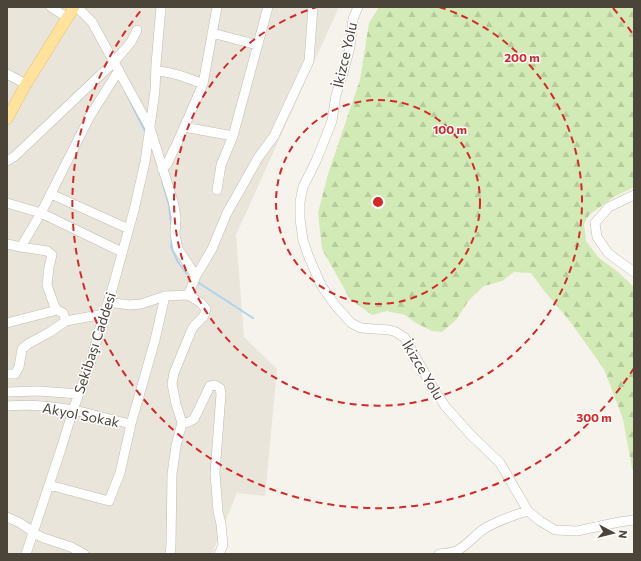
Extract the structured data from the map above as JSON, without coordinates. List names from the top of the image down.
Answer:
{
  "streets": {
    "street": ["İkizce Yolu", "Sekibaşı Caddesi", "Akyol Sokak"]
  },
  "crossings": [
    ["Sekibaşı Caddesi", "Akyol Sokak"]
  ],
  "north": "right",
  "rings": ["200 m", "100 m", "300 m"]
}
